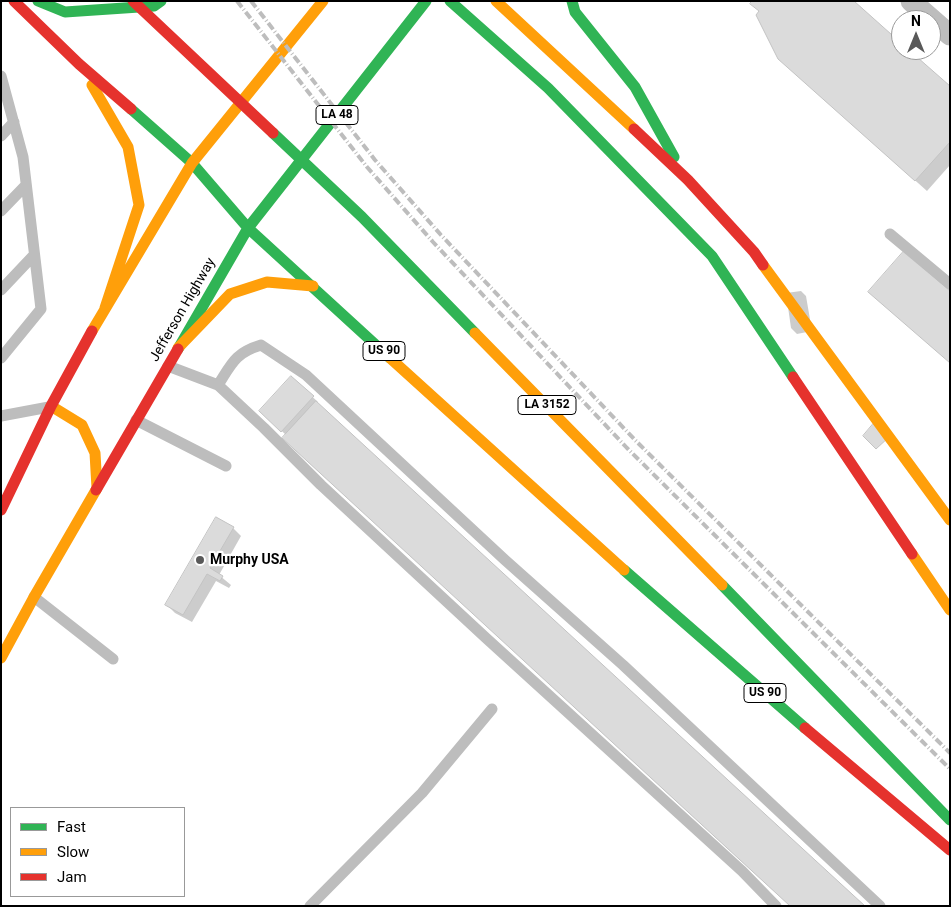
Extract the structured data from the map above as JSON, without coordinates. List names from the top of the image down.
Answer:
{
  "streets": {
    "main road": [
      "LA 48",
      "Jefferson Highway",
      "US 90",
      "LA 3152"
    ]
  },
  "crossings": [
    ["Jefferson Highway", "US 90"]
  ],
  "places": ["Murphy USA"],
  "legend": ["Fast", "Slow", "Jam"],
  "north": "top"
}
